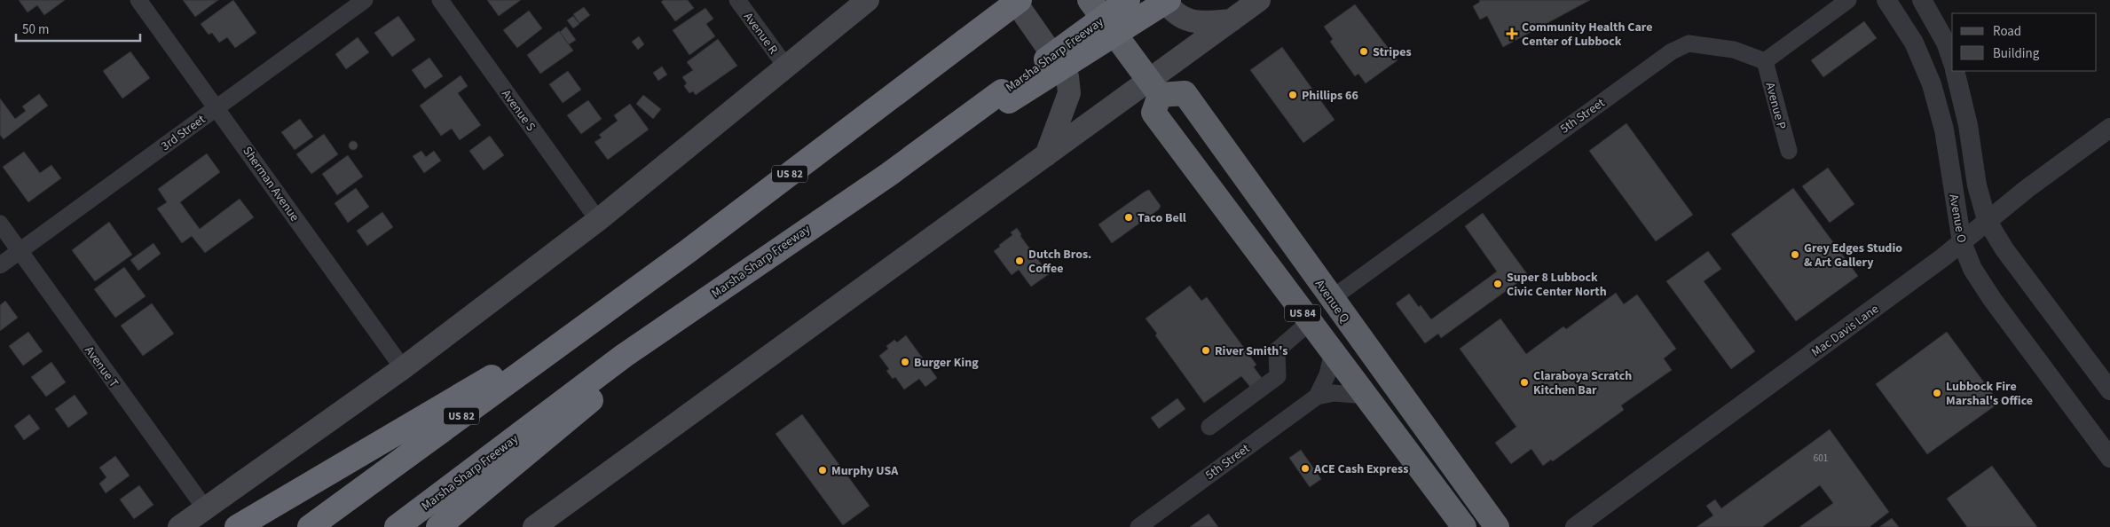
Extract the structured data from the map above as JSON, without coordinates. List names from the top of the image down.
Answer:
{
  "streets": {
    "highway": [
      "Marsha Sharp Freeway",
      "US 82",
      "Avenue Q",
      "US 84"
    ],
    "street": [
      "Avenue R",
      "Avenue P",
      "Avenue S",
      "5th Street",
      "3rd Street",
      "Sherman Avenue",
      "Avenue O",
      "Mac Davis Lane",
      "Avenue T"
    ]
  },
  "crossings": [
    ["Avenue P", "5th Street"],
    ["5th Street", "Avenue Q"],
    ["5th Street", "US 84"],
    ["3rd Street", "Sherman Avenue"],
    ["3rd Street", "Avenue T"],
    ["Avenue O", "Mac Davis Lane"],
    ["Avenue Q", "US 84"]
  ],
  "places": {
    "health": ["Community Health Care Center of Lubbock"],
    "other": [
      "Stripes",
      "Phillips 66",
      "Taco Bell",
      "Grey Edges Studio & Art Gallery",
      "Dutch Bros. Coffee",
      "Super 8 Lubbock Civic Center North",
      "River Smith's",
      "Burger King",
      "Claraboya Scratch Kitchen Bar",
      "Lubbock Fire Marshal's Office",
      "ACE Cash Express",
      "Murphy USA"
    ]
  },
  "house_numbers": ["601"],
  "legend": ["Road", "Building"],
  "scale_bar": "50 m"
}
